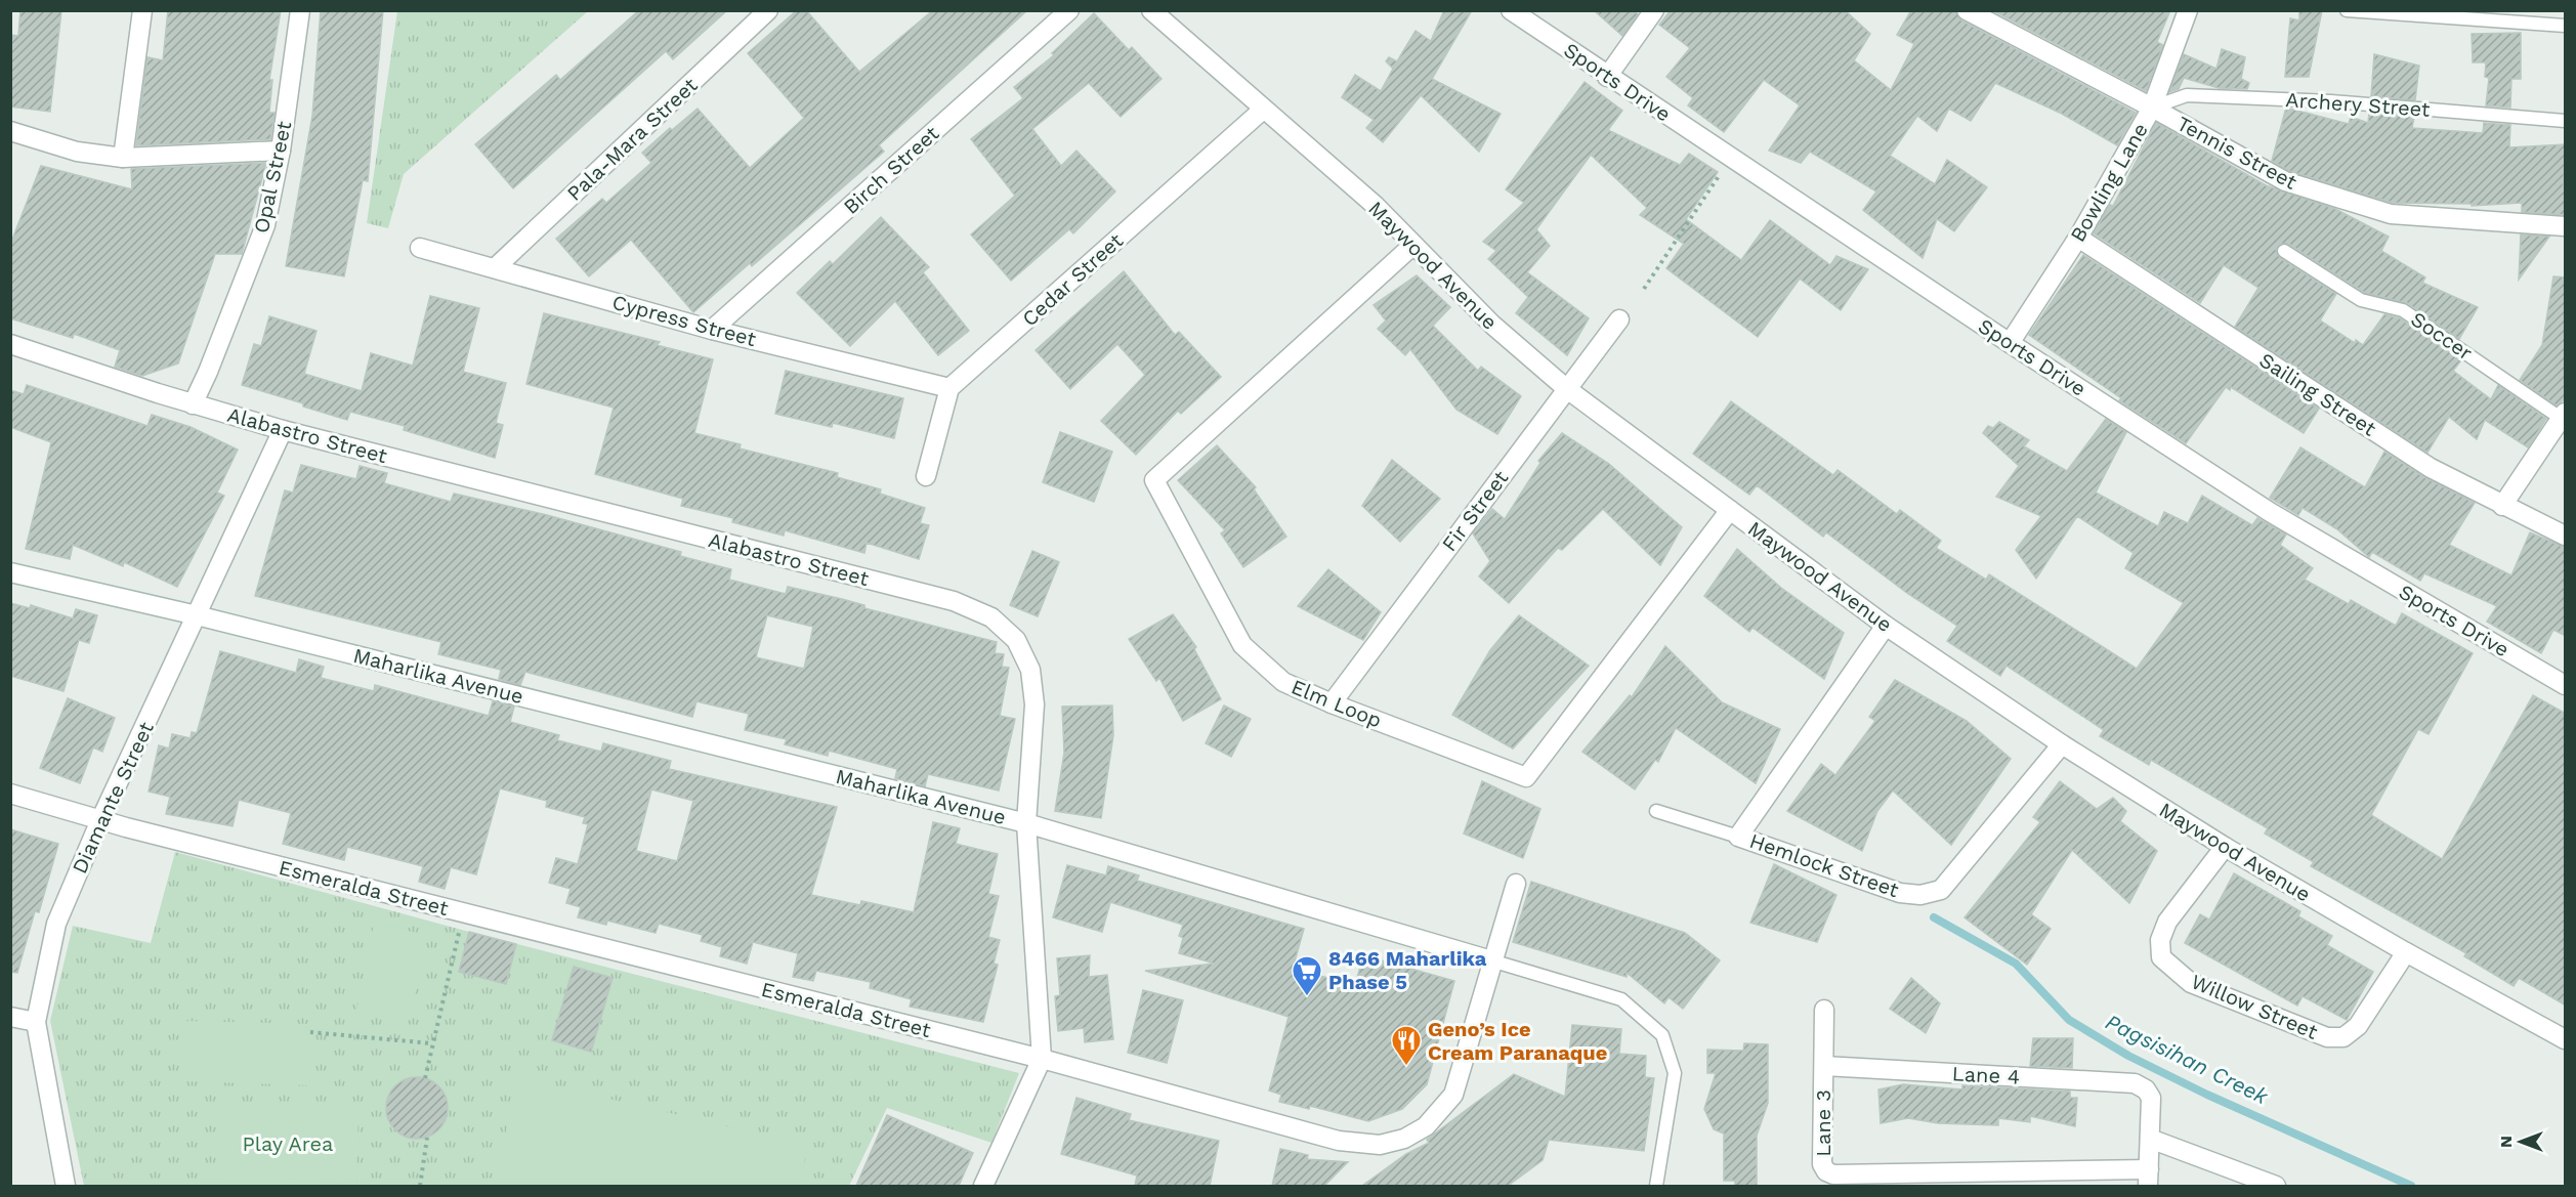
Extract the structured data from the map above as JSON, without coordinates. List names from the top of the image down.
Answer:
{
  "streets": {
    "street": [
      "Sports Drive",
      "Pala-Mara Street",
      "Tennis Street",
      "Birch Street",
      "Opal Street",
      "Bowling Lane",
      "Maywood Avenue",
      "Cedar Street",
      "Cypress Street",
      "Sailing Street",
      "Alabastro Street",
      "Fir Street",
      "Maharlika Avenue",
      "Elm Loop",
      "Diamante Street",
      "Hemlock Street",
      "Esmeralda Street",
      "Willow Street",
      "Lane 4",
      "Lane 3"
    ],
    "lane": ["Archery Street", "Soccer"]
  },
  "crossings": [
    ["Sports Drive", "Bowling Lane"],
    ["Archery Street", "Tennis Street"],
    ["Archery Street", "Bowling Lane"],
    ["Pala-Mara Street", "Cypress Street"],
    ["Tennis Street", "Bowling Lane"],
    ["Birch Street", "Cypress Street"],
    ["Opal Street", "Alabastro Street"],
    ["Bowling Lane", "Sailing Street"],
    ["Maywood Avenue", "Cedar Street"],
    ["Maywood Avenue", "Fir Street"],
    ["Maywood Avenue", "Elm Loop"],
    ["Maywood Avenue", "Hemlock Street"],
    ["Maywood Avenue", "Willow Street"],
    ["Cedar Street", "Cypress Street"],
    ["Alabastro Street", "Maharlika Avenue"],
    ["Alabastro Street", "Diamante Street"],
    ["Alabastro Street", "Esmeralda Street"],
    ["Fir Street", "Elm Loop"],
    ["Maharlika Avenue", "Diamante Street"],
    ["Maharlika Avenue", "Esmeralda Street"],
    ["Diamante Street", "Esmeralda Street"],
    ["Lane 4", "Lane 3"]
  ],
  "water": ["Pagsisihan Creek"],
  "parks": ["Play Area"],
  "places": {
    "supermarket": ["8466 Maharlika Phase 5"],
    "restaurant": ["Geno’s Ice Cream Paranaque"]
  },
  "north": "left"
}
